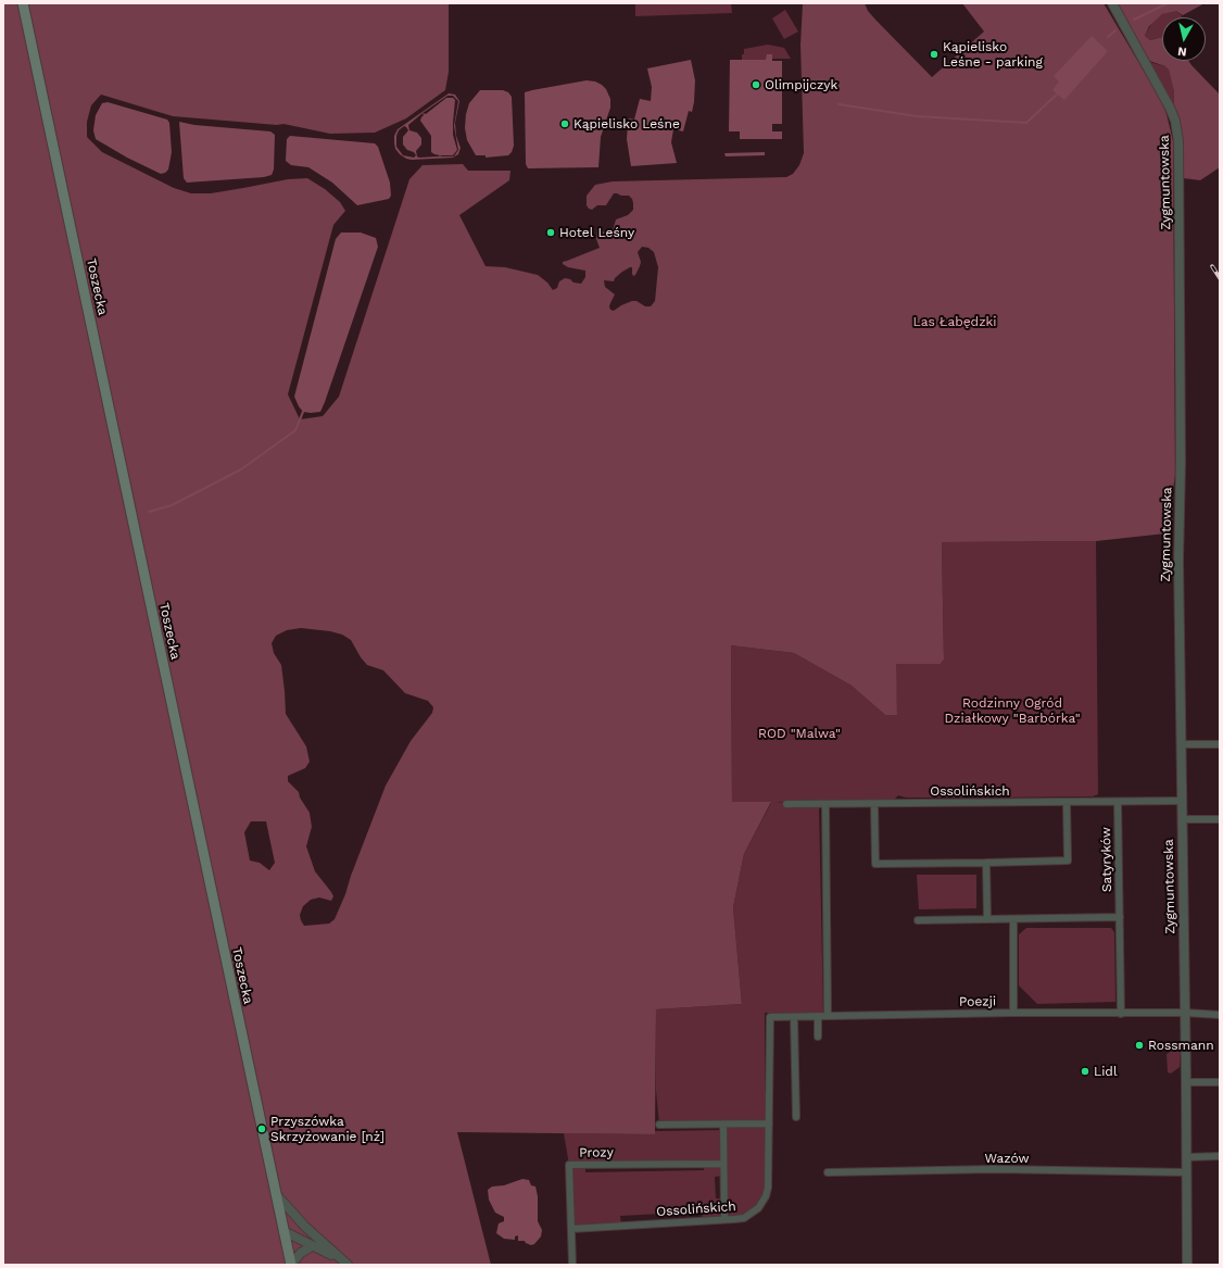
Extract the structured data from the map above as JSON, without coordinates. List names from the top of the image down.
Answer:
{
  "streets": {
    "main road": ["Toszecka"],
    "street": [
      "Zygmuntowska",
      "Ossolińskich",
      "Satyryków",
      "Poezji",
      "Prozy",
      "Wazów"
    ]
  },
  "crossings": [
    ["Zygmuntowska", "Ossolińskich"],
    ["Zygmuntowska", "Poezji"],
    ["Zygmuntowska", "Wazów"],
    ["Ossolińskich", "Satyryków"],
    ["Ossolińskich", "Poezji"],
    ["Ossolińskich", "Prozy"],
    ["Satyryków", "Poezji"]
  ],
  "parks": ["Las Łabędzki", "Rodzinny Ogród Działkowy \"Barbórka\"", "ROD \"Malwa\""],
  "places": [
    "Kąpielisko Leśne - parking",
    "Olimpijczyk",
    "Kąpielisko Leśne",
    "Hotel Leśny",
    "Rossmann",
    "Lidl",
    "Przyszówka Skrzyżowanie [nż]"
  ],
  "north": "bottom"
}
